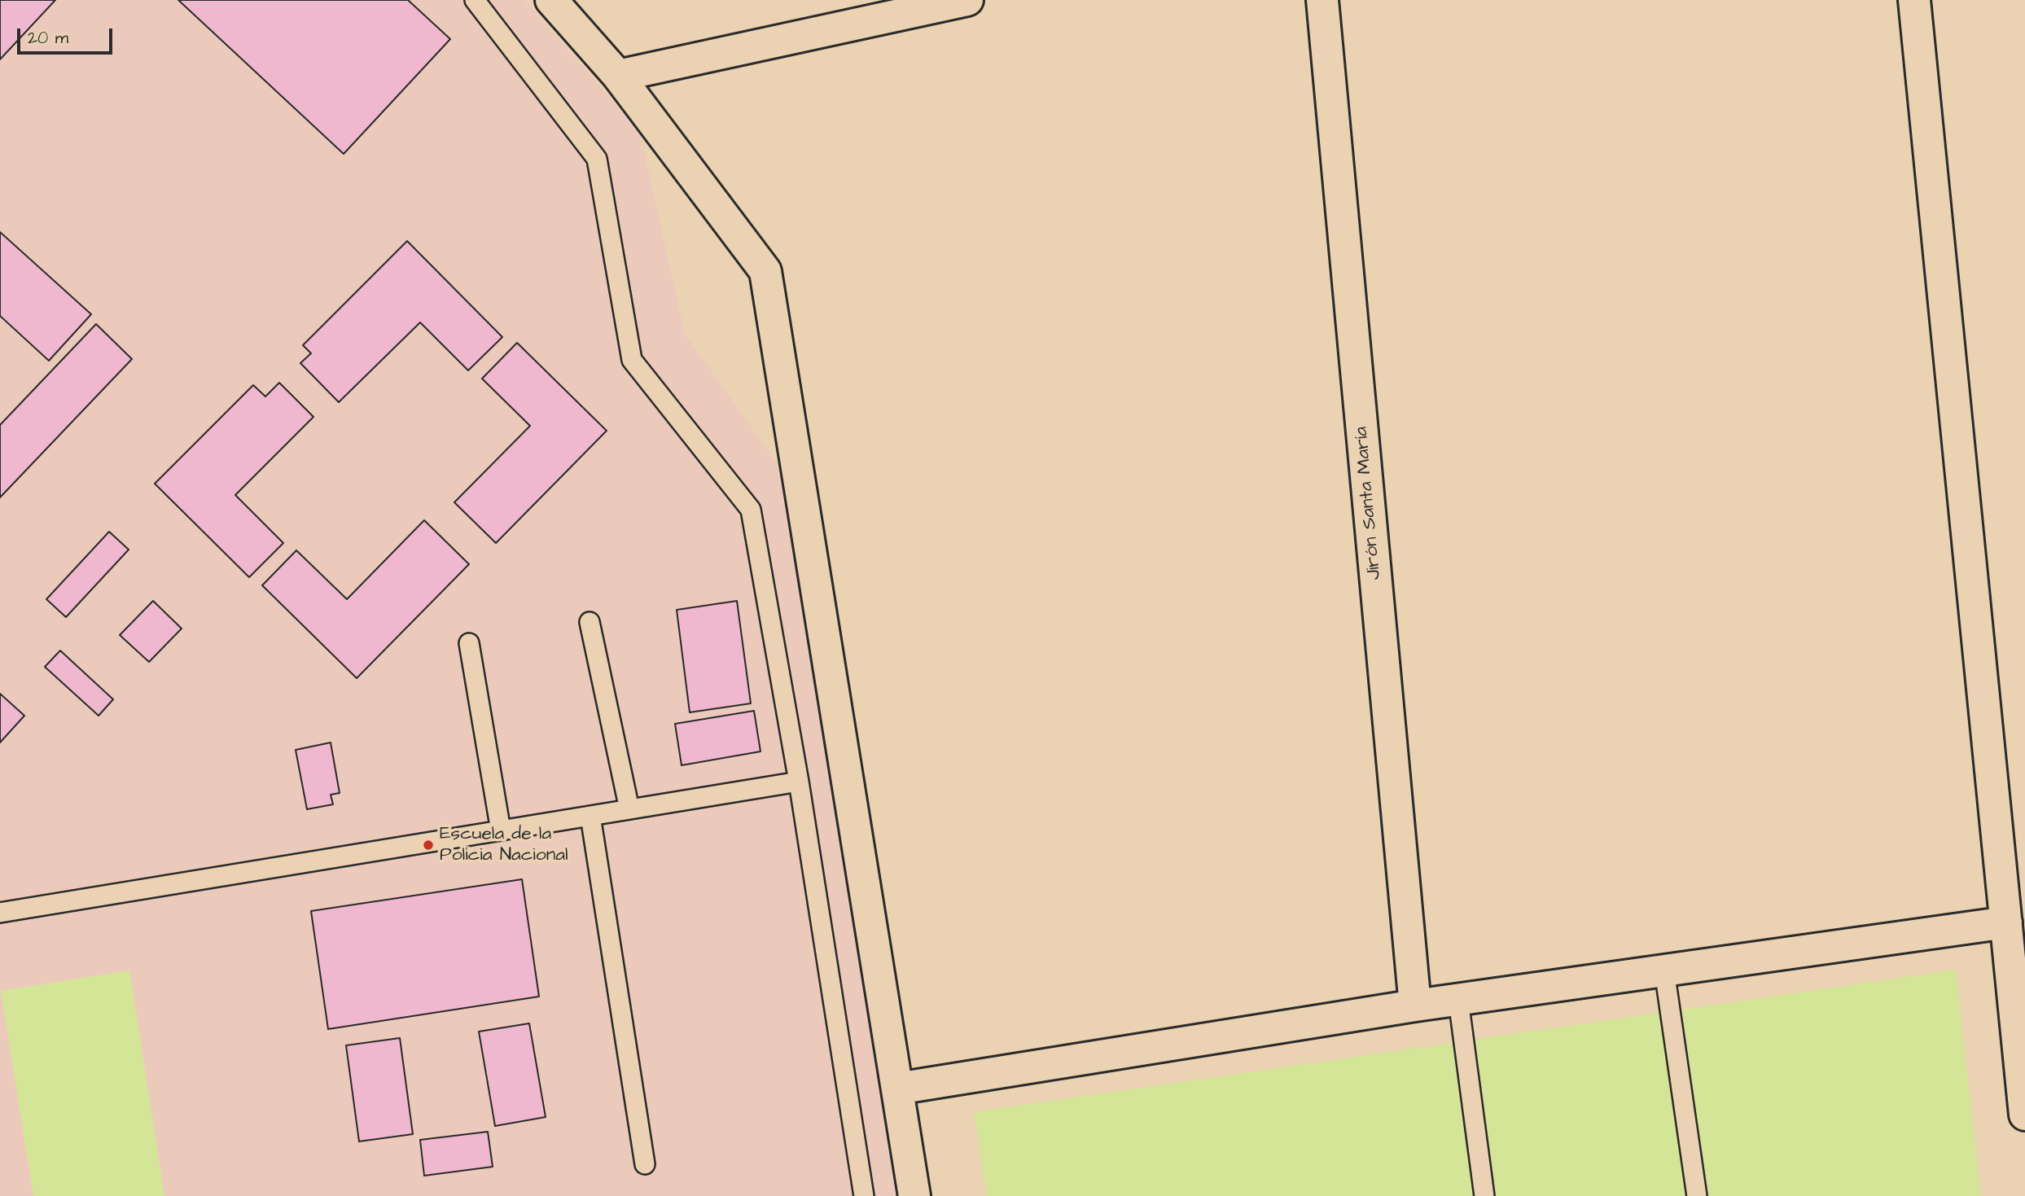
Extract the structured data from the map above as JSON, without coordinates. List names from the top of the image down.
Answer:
{
  "streets": {
    "street": ["Jirón Santa María"]
  },
  "places": ["Escuela de la Policia Nacional"],
  "scale_bar": "20 m"
}
